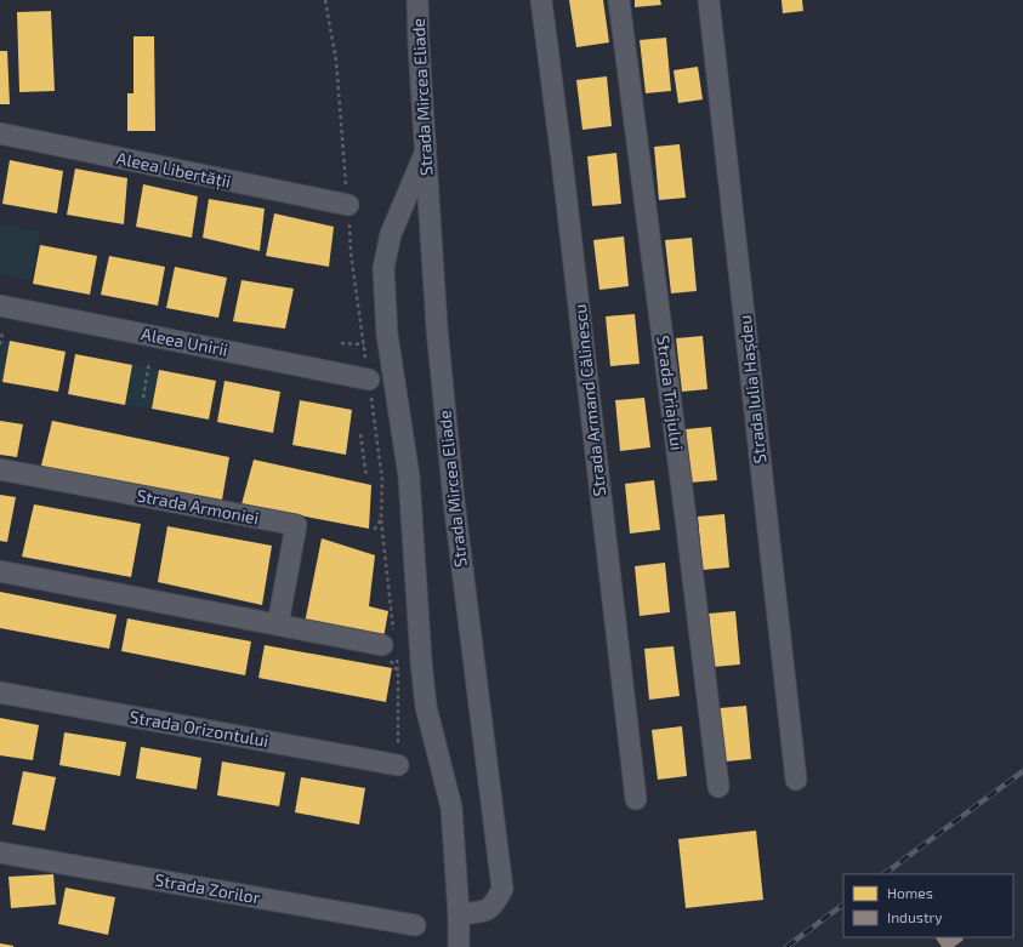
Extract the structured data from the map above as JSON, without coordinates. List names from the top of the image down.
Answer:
{
  "streets": {
    "street": [
      "Strada Mircea Eliade",
      "Aleea Libertății",
      "Aleea Unirii",
      "Strada Iulia Hașdeu",
      "Strada Triajului",
      "Strada Armand Călinescu",
      "Strada Armoniei",
      "Strada Orizontului",
      "Strada Zorilor"
    ]
  },
  "legend": ["Homes", "Industry"]
}
